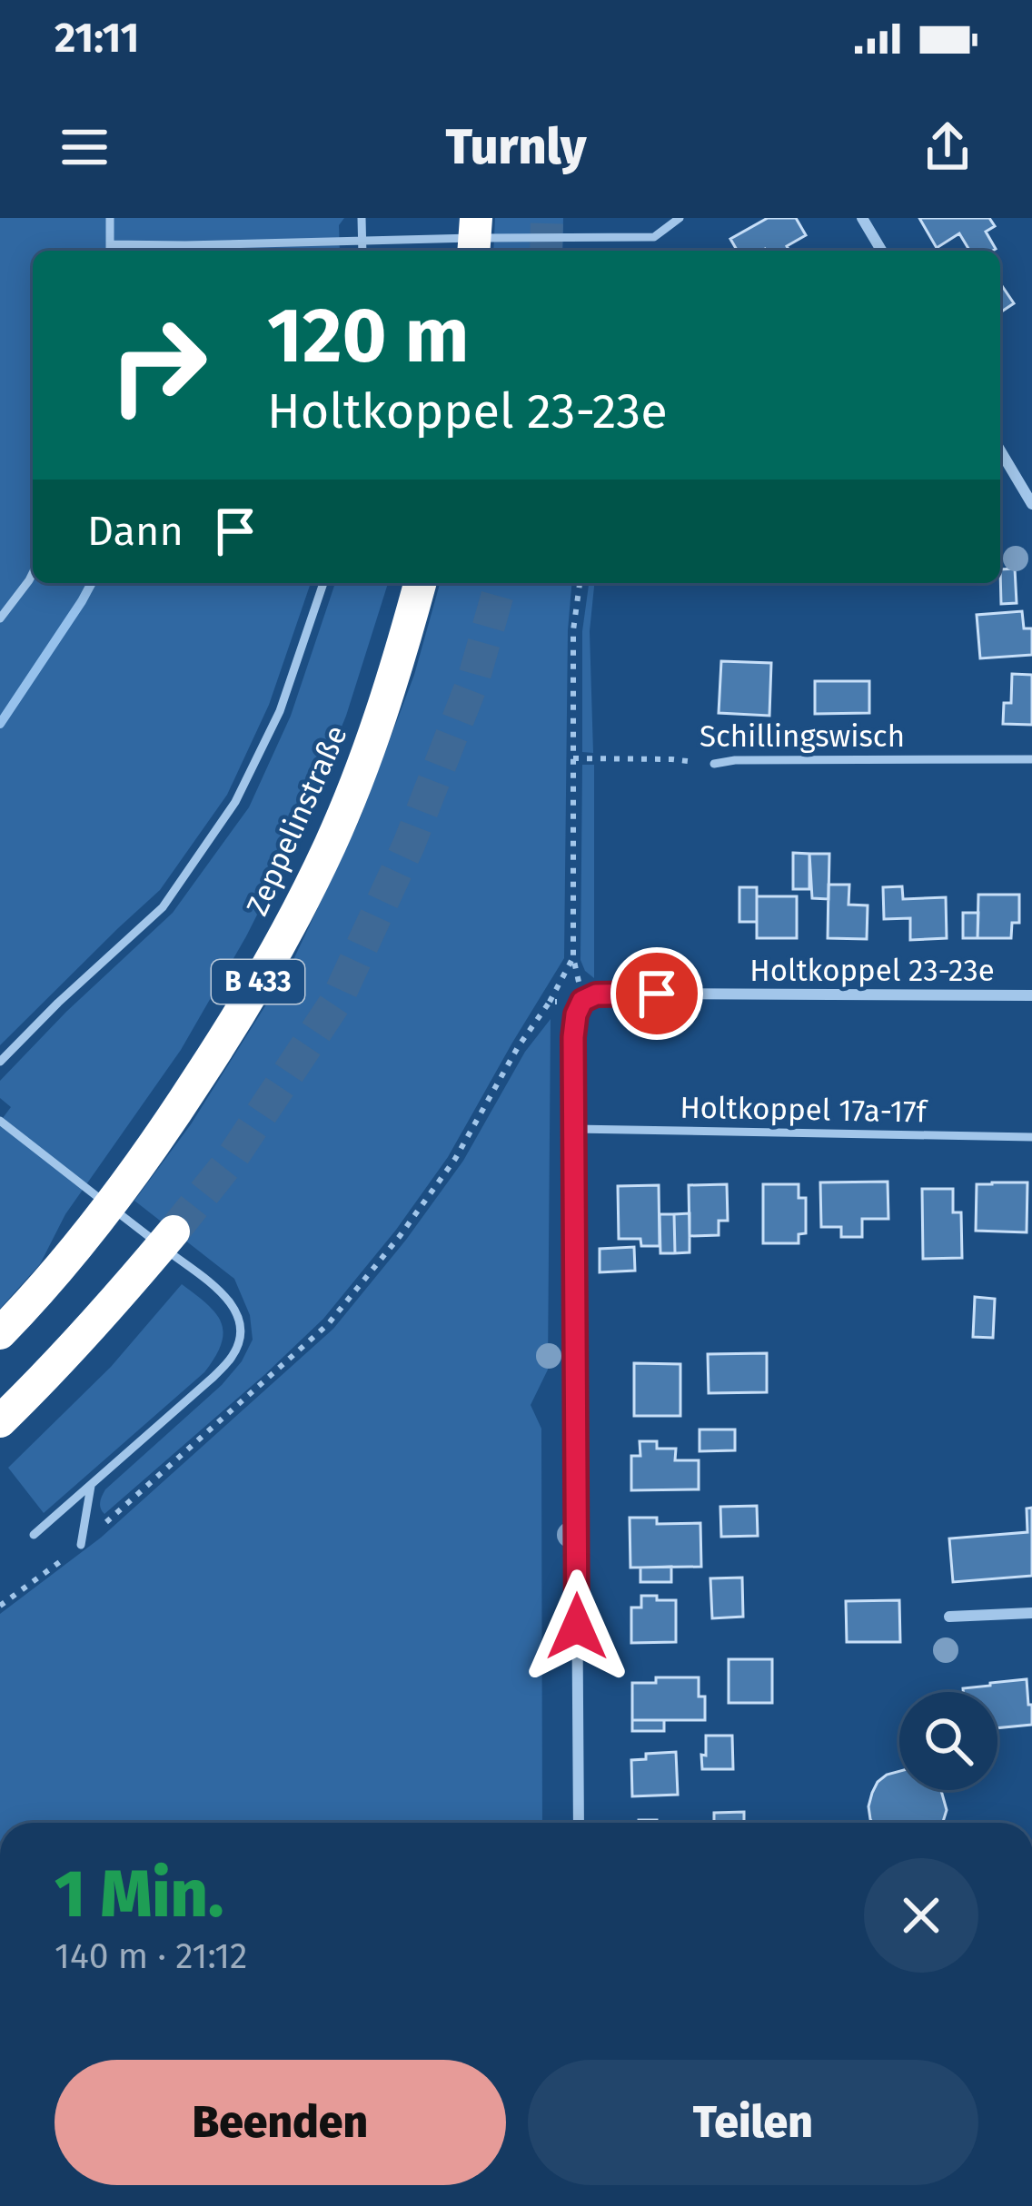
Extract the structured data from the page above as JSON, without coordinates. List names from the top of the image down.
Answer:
{
  "streets": {
    "highway": ["Zeppelinstraße", "B 433"],
    "street": ["Holtkoppel 23-23e"],
    "lane": ["Schillingswisch", "Holtkoppel 17a-17f"]
  },
  "page": {
    "status": "21:11",
    "header": "Turnly",
    "turn": ["120 m", "Holtkoppel 23-23e"],
    "then": "Dann",
    "heading": ["1 Min.", "140 m · 21:12"],
    "buttons": ["Beenden", "Teilen"]
  }
}
